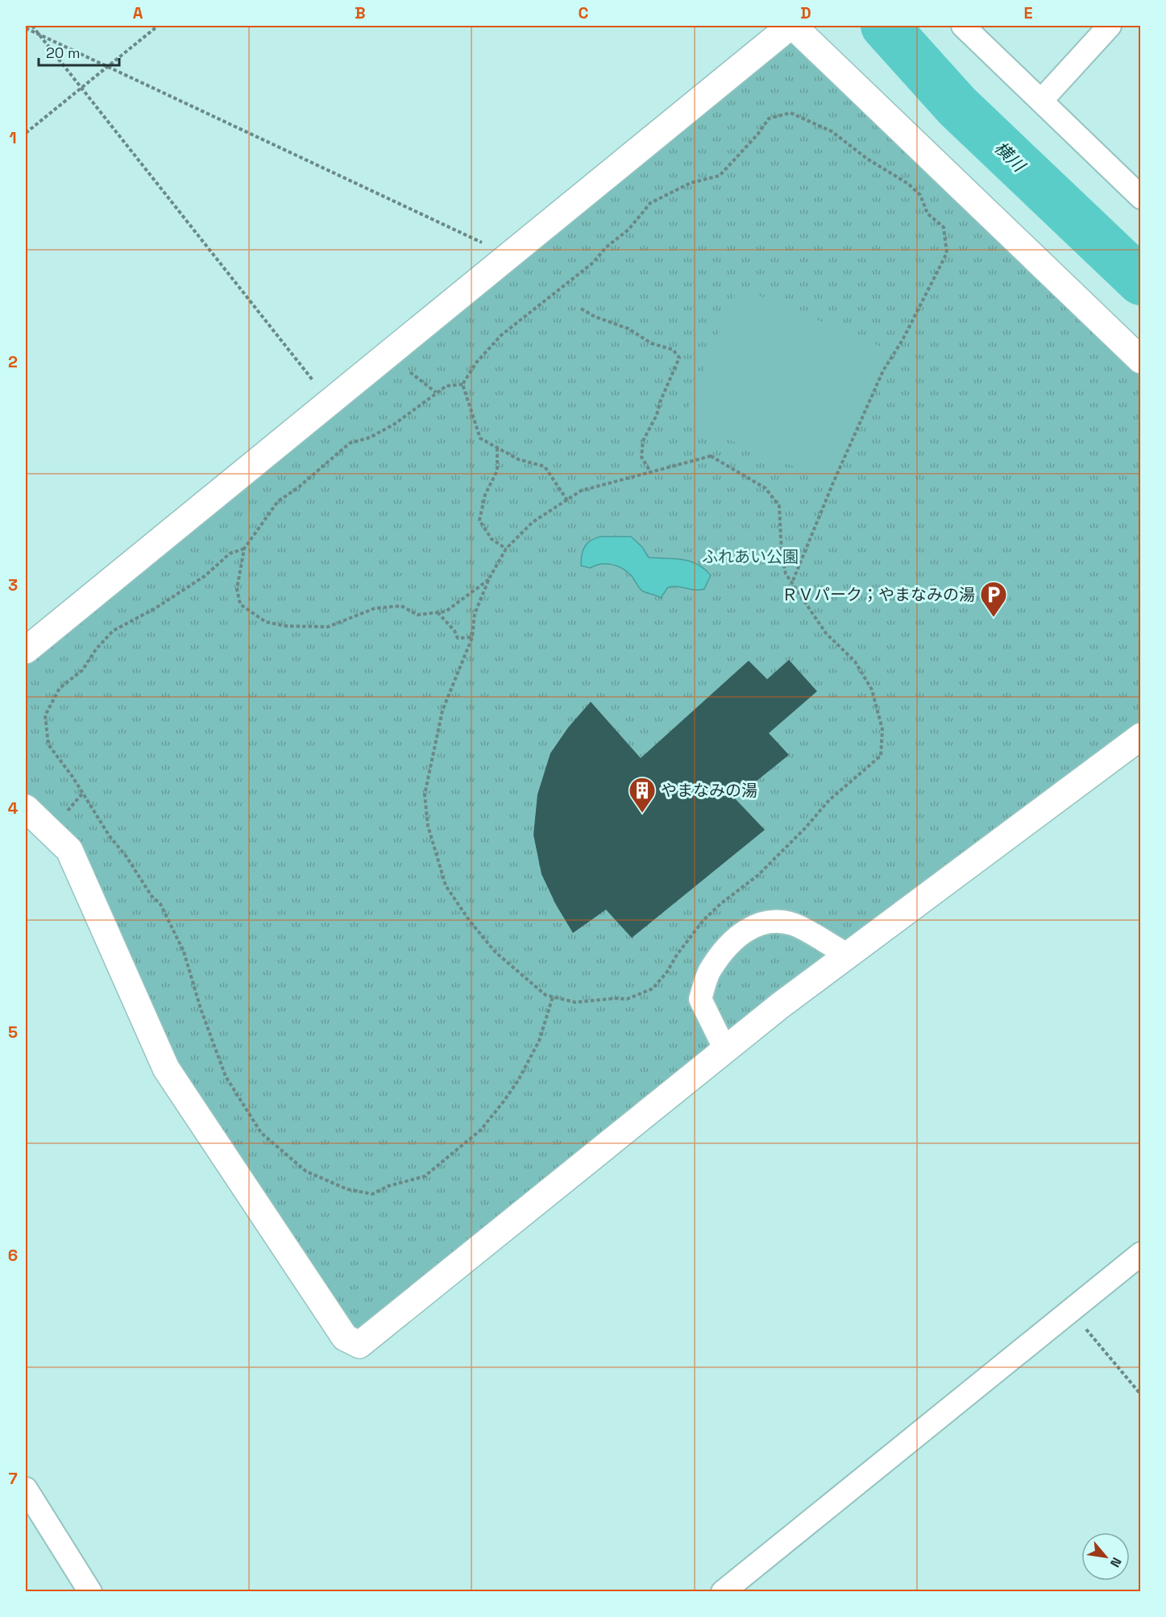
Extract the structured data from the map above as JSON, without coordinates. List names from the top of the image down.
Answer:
{
  "water": ["横川"],
  "parks": ["ふれあい公園"],
  "places": {
    "parking": ["ＲＶパーク；やまなみの湯"],
    "building": ["やまなみの湯"]
  },
  "scale_bar": "20 m",
  "north": "bottom right",
  "grid": {
    "columns": [
      "A",
      "B",
      "C",
      "D",
      "E"
    ],
    "rows": [
      "1",
      "2",
      "3",
      "4",
      "5",
      "6",
      "7"
    ]
  }
}
